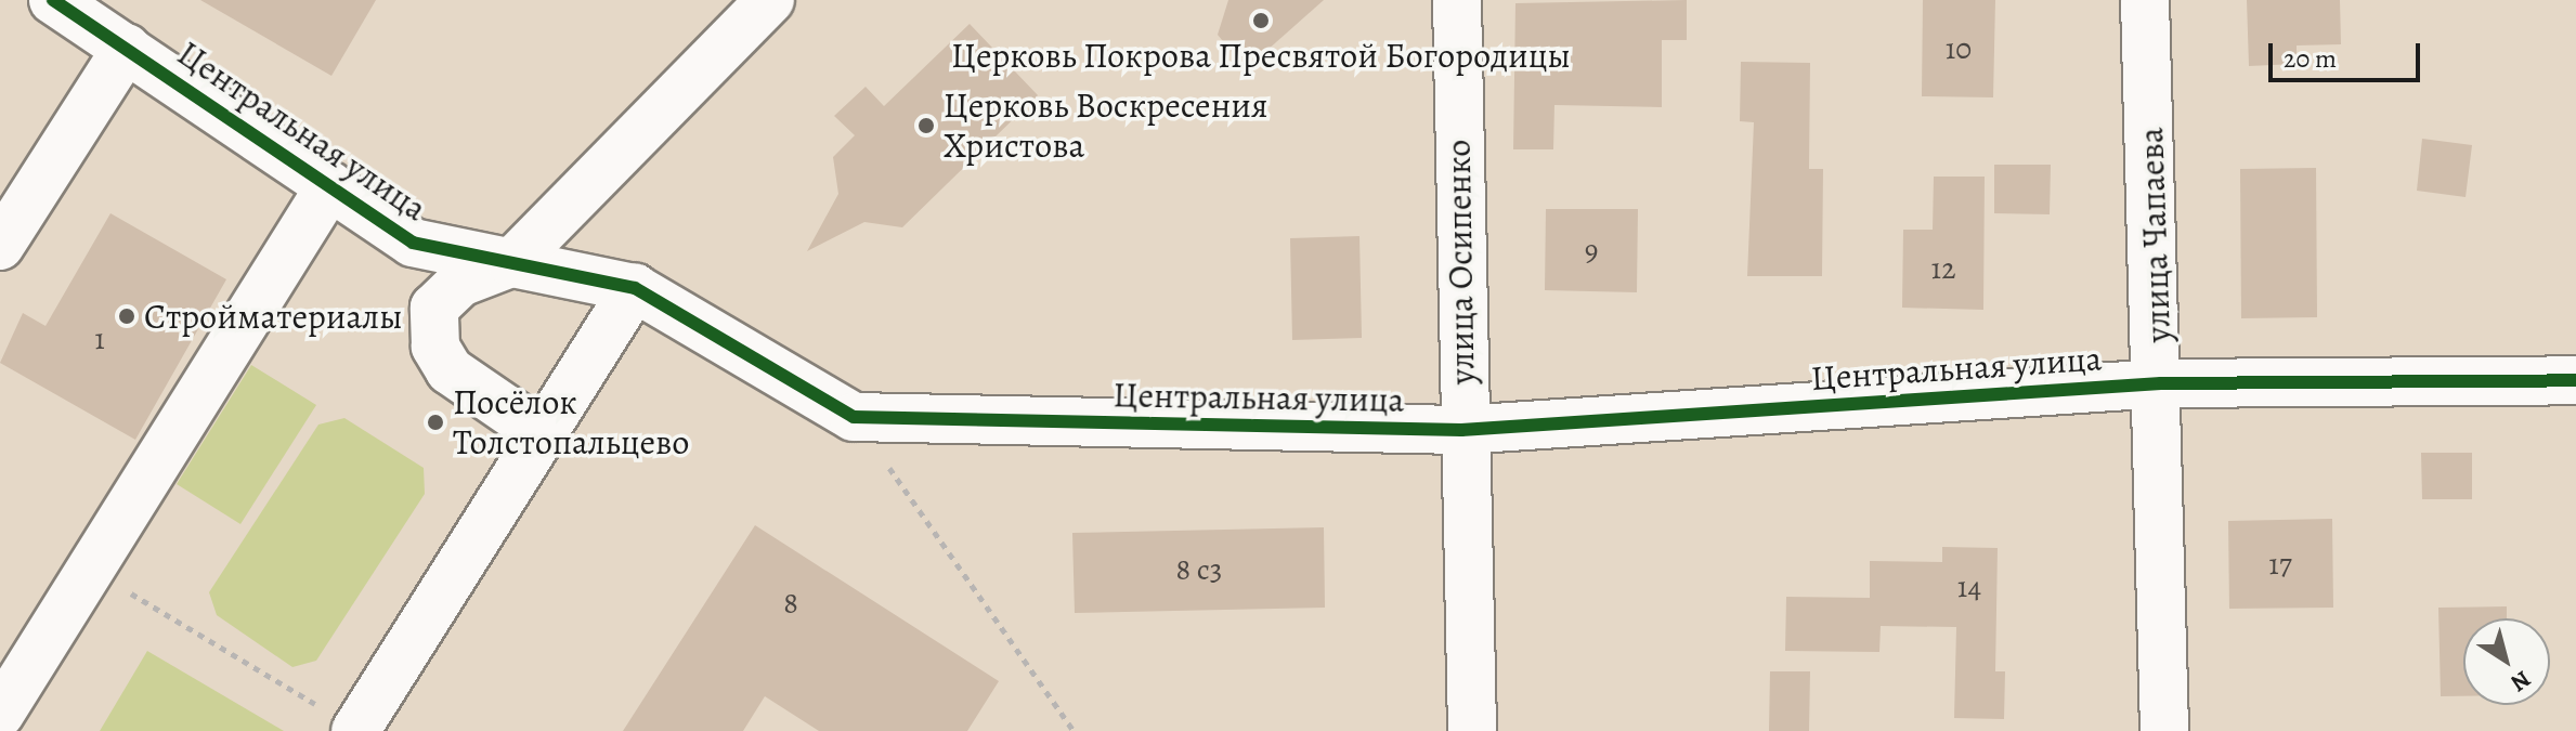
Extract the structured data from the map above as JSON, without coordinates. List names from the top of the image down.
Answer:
{
  "streets": {
    "street": ["Центральная улица", "улица Чапаева", "улица Осипенко"]
  },
  "crossings": [
    ["Центральная улица", "улица Чапаева"],
    ["Центральная улица", "улица Осипенко"]
  ],
  "places": [
    "Церковь Покрова Пресвятой Богородицы",
    "Церковь Воскресения Христова",
    "Стройматериалы",
    "Посёлок Толстопальцево"
  ],
  "house_numbers": [
    "10",
    "9",
    "12",
    "1",
    "17",
    "8 с3",
    "14",
    "8"
  ],
  "scale_bar": "20 m",
  "north": "bottom right"
}
